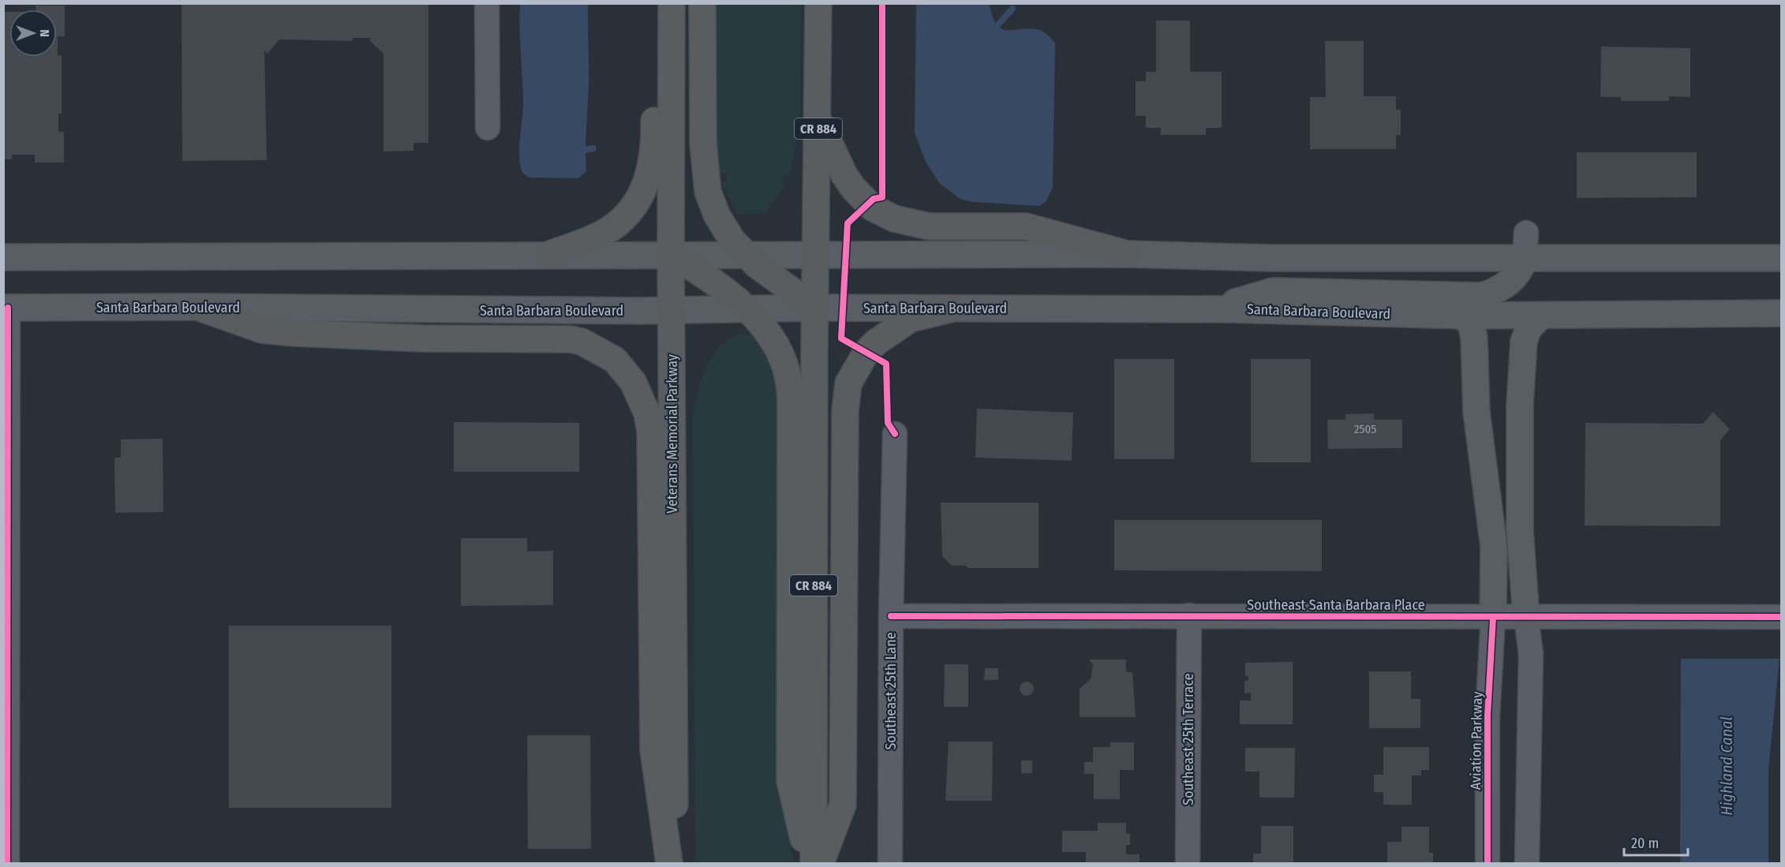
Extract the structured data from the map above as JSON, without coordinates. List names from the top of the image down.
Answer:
{
  "streets": {
    "highway": ["CR 884", "Veterans Memorial Parkway"],
    "main road": ["Santa Barbara Boulevard", "Aviation Parkway"],
    "street": ["Southeast Santa Barbara Place", "Southeast 25th Lane", "Southeast 25th Terrace"]
  },
  "crossings": [
    ["CR 884", "Santa Barbara Boulevard"],
    ["Santa Barbara Boulevard", "Veterans Memorial Parkway"],
    ["Santa Barbara Boulevard", "Aviation Parkway"],
    ["Southeast Santa Barbara Place", "Southeast 25th Lane"],
    ["Southeast Santa Barbara Place", "Southeast 25th Terrace"],
    ["Southeast Santa Barbara Place", "Aviation Parkway"]
  ],
  "water": ["Highland Canal"],
  "house_numbers": ["2505"],
  "scale_bar": "20 m",
  "north": "right"
}
